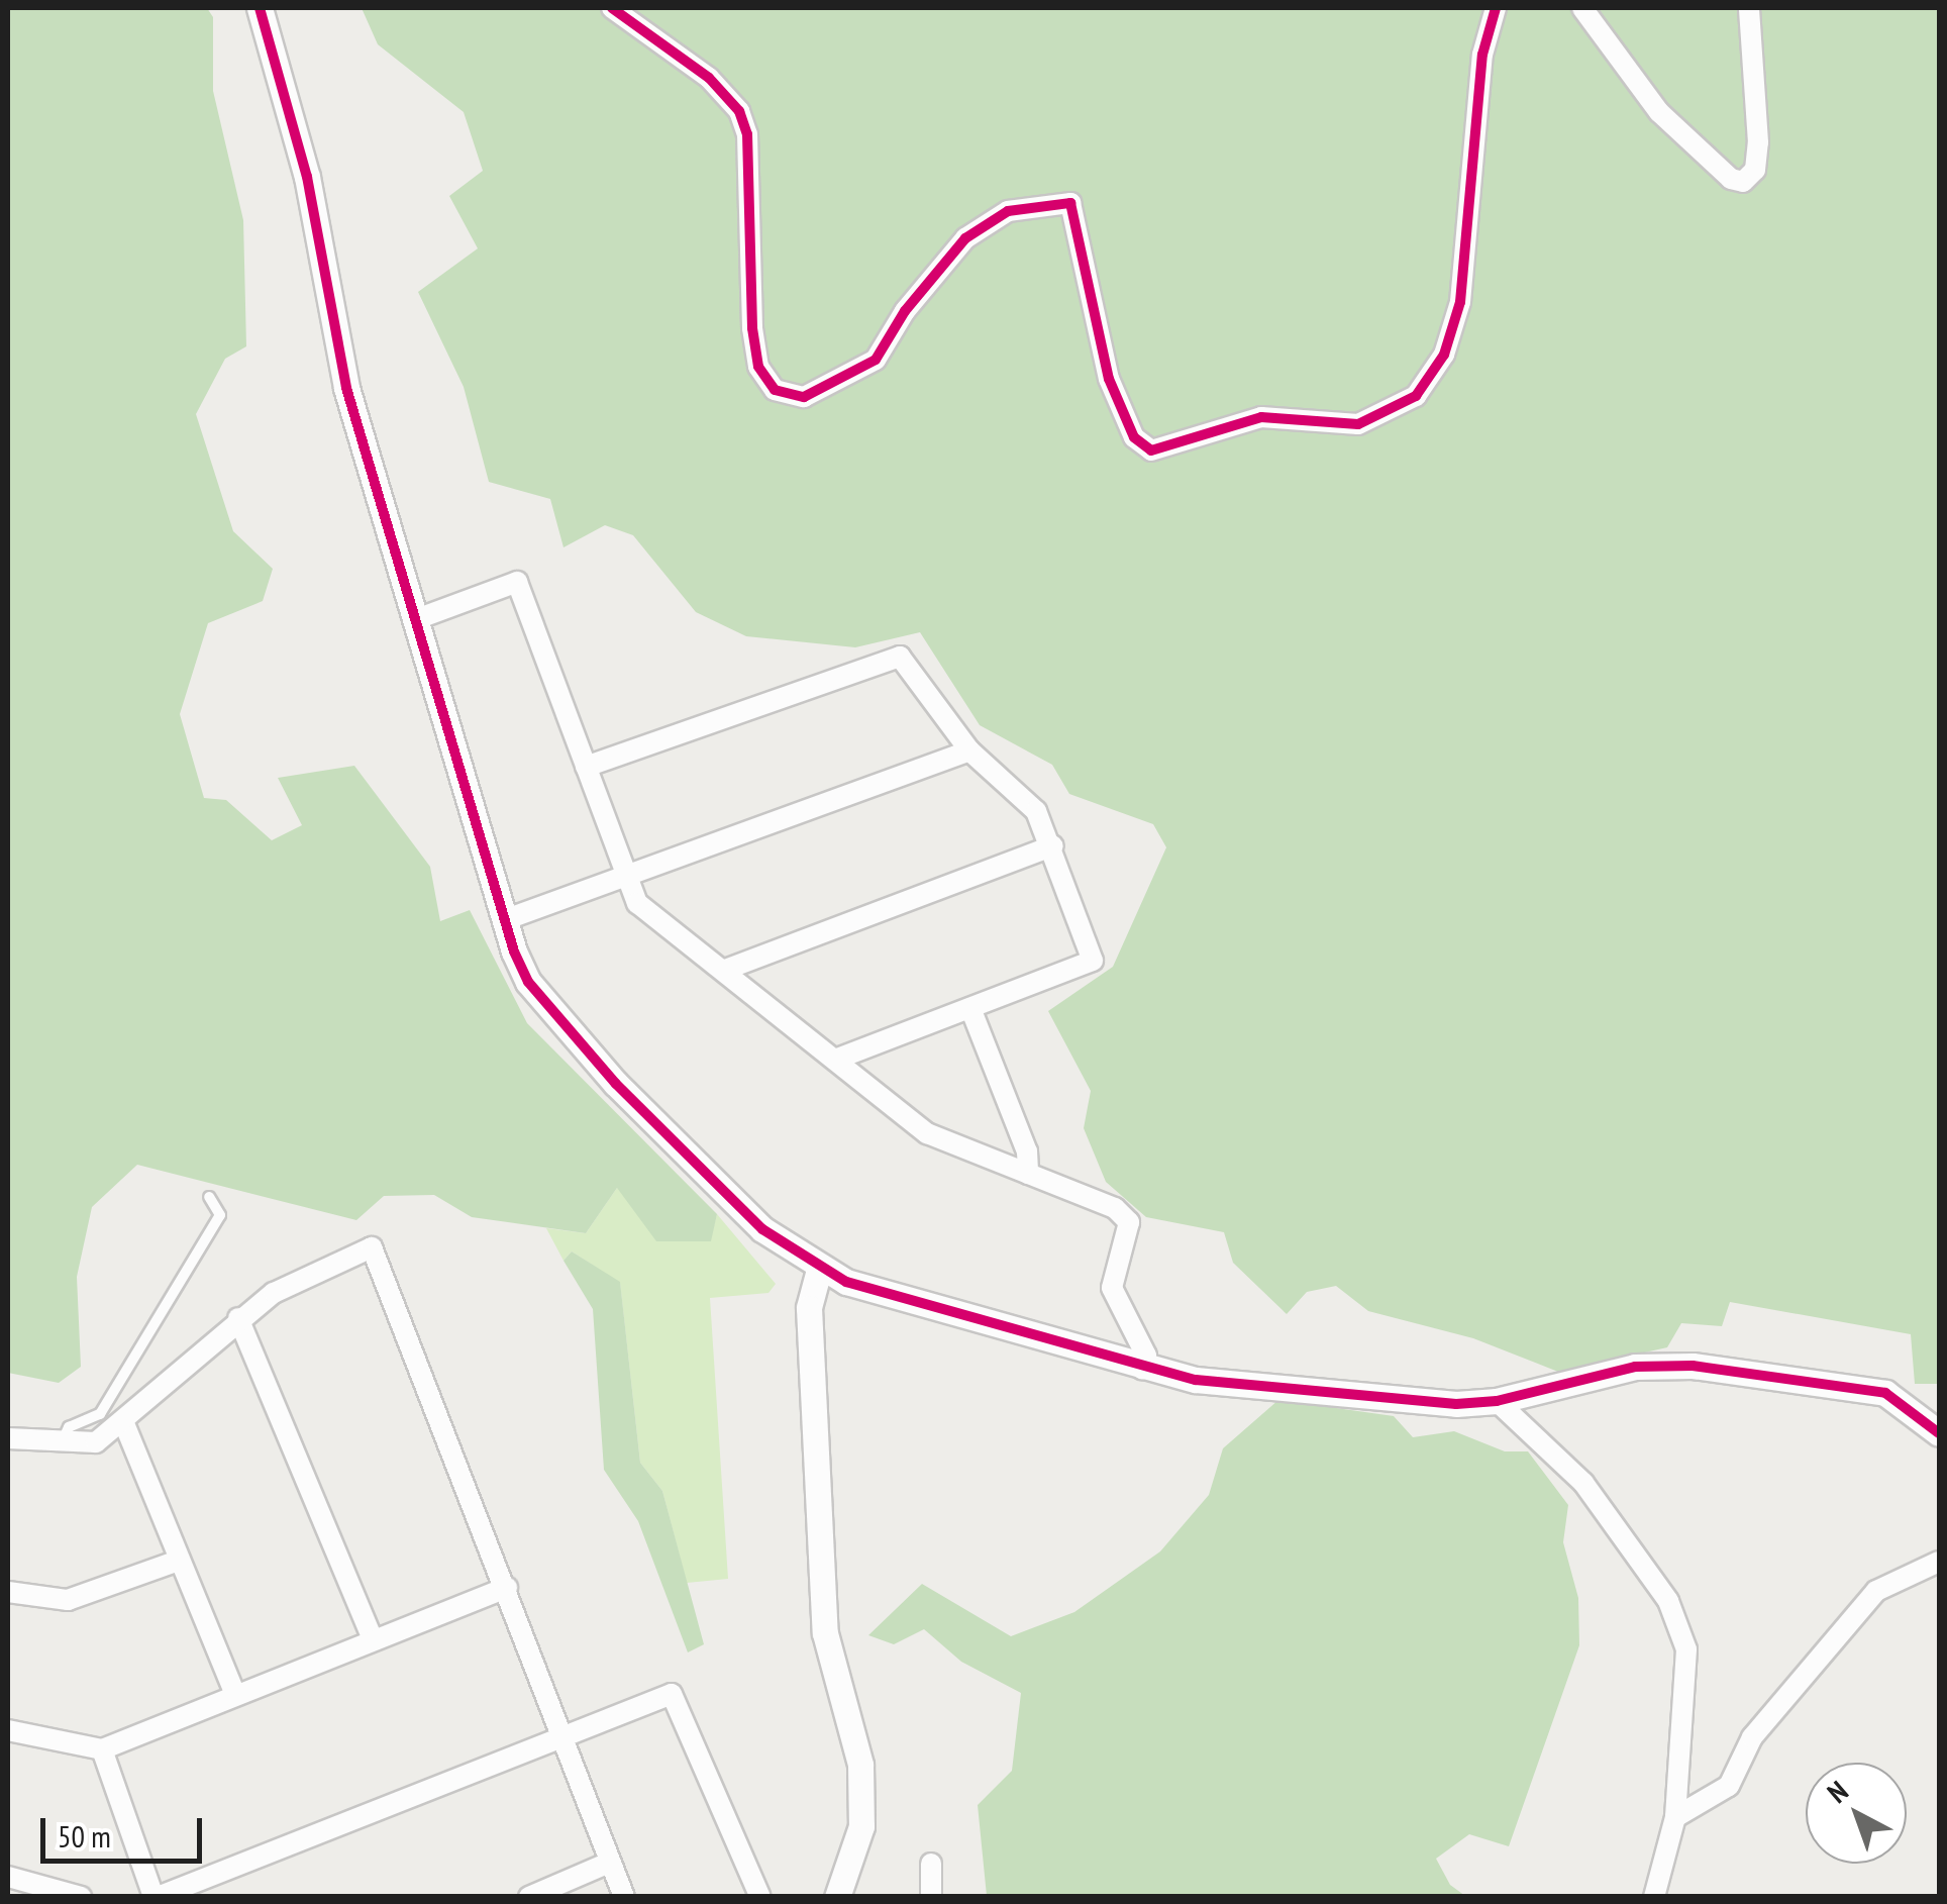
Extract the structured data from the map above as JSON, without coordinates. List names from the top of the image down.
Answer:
{
  "scale_bar": "50 m",
  "north": "top left"
}
